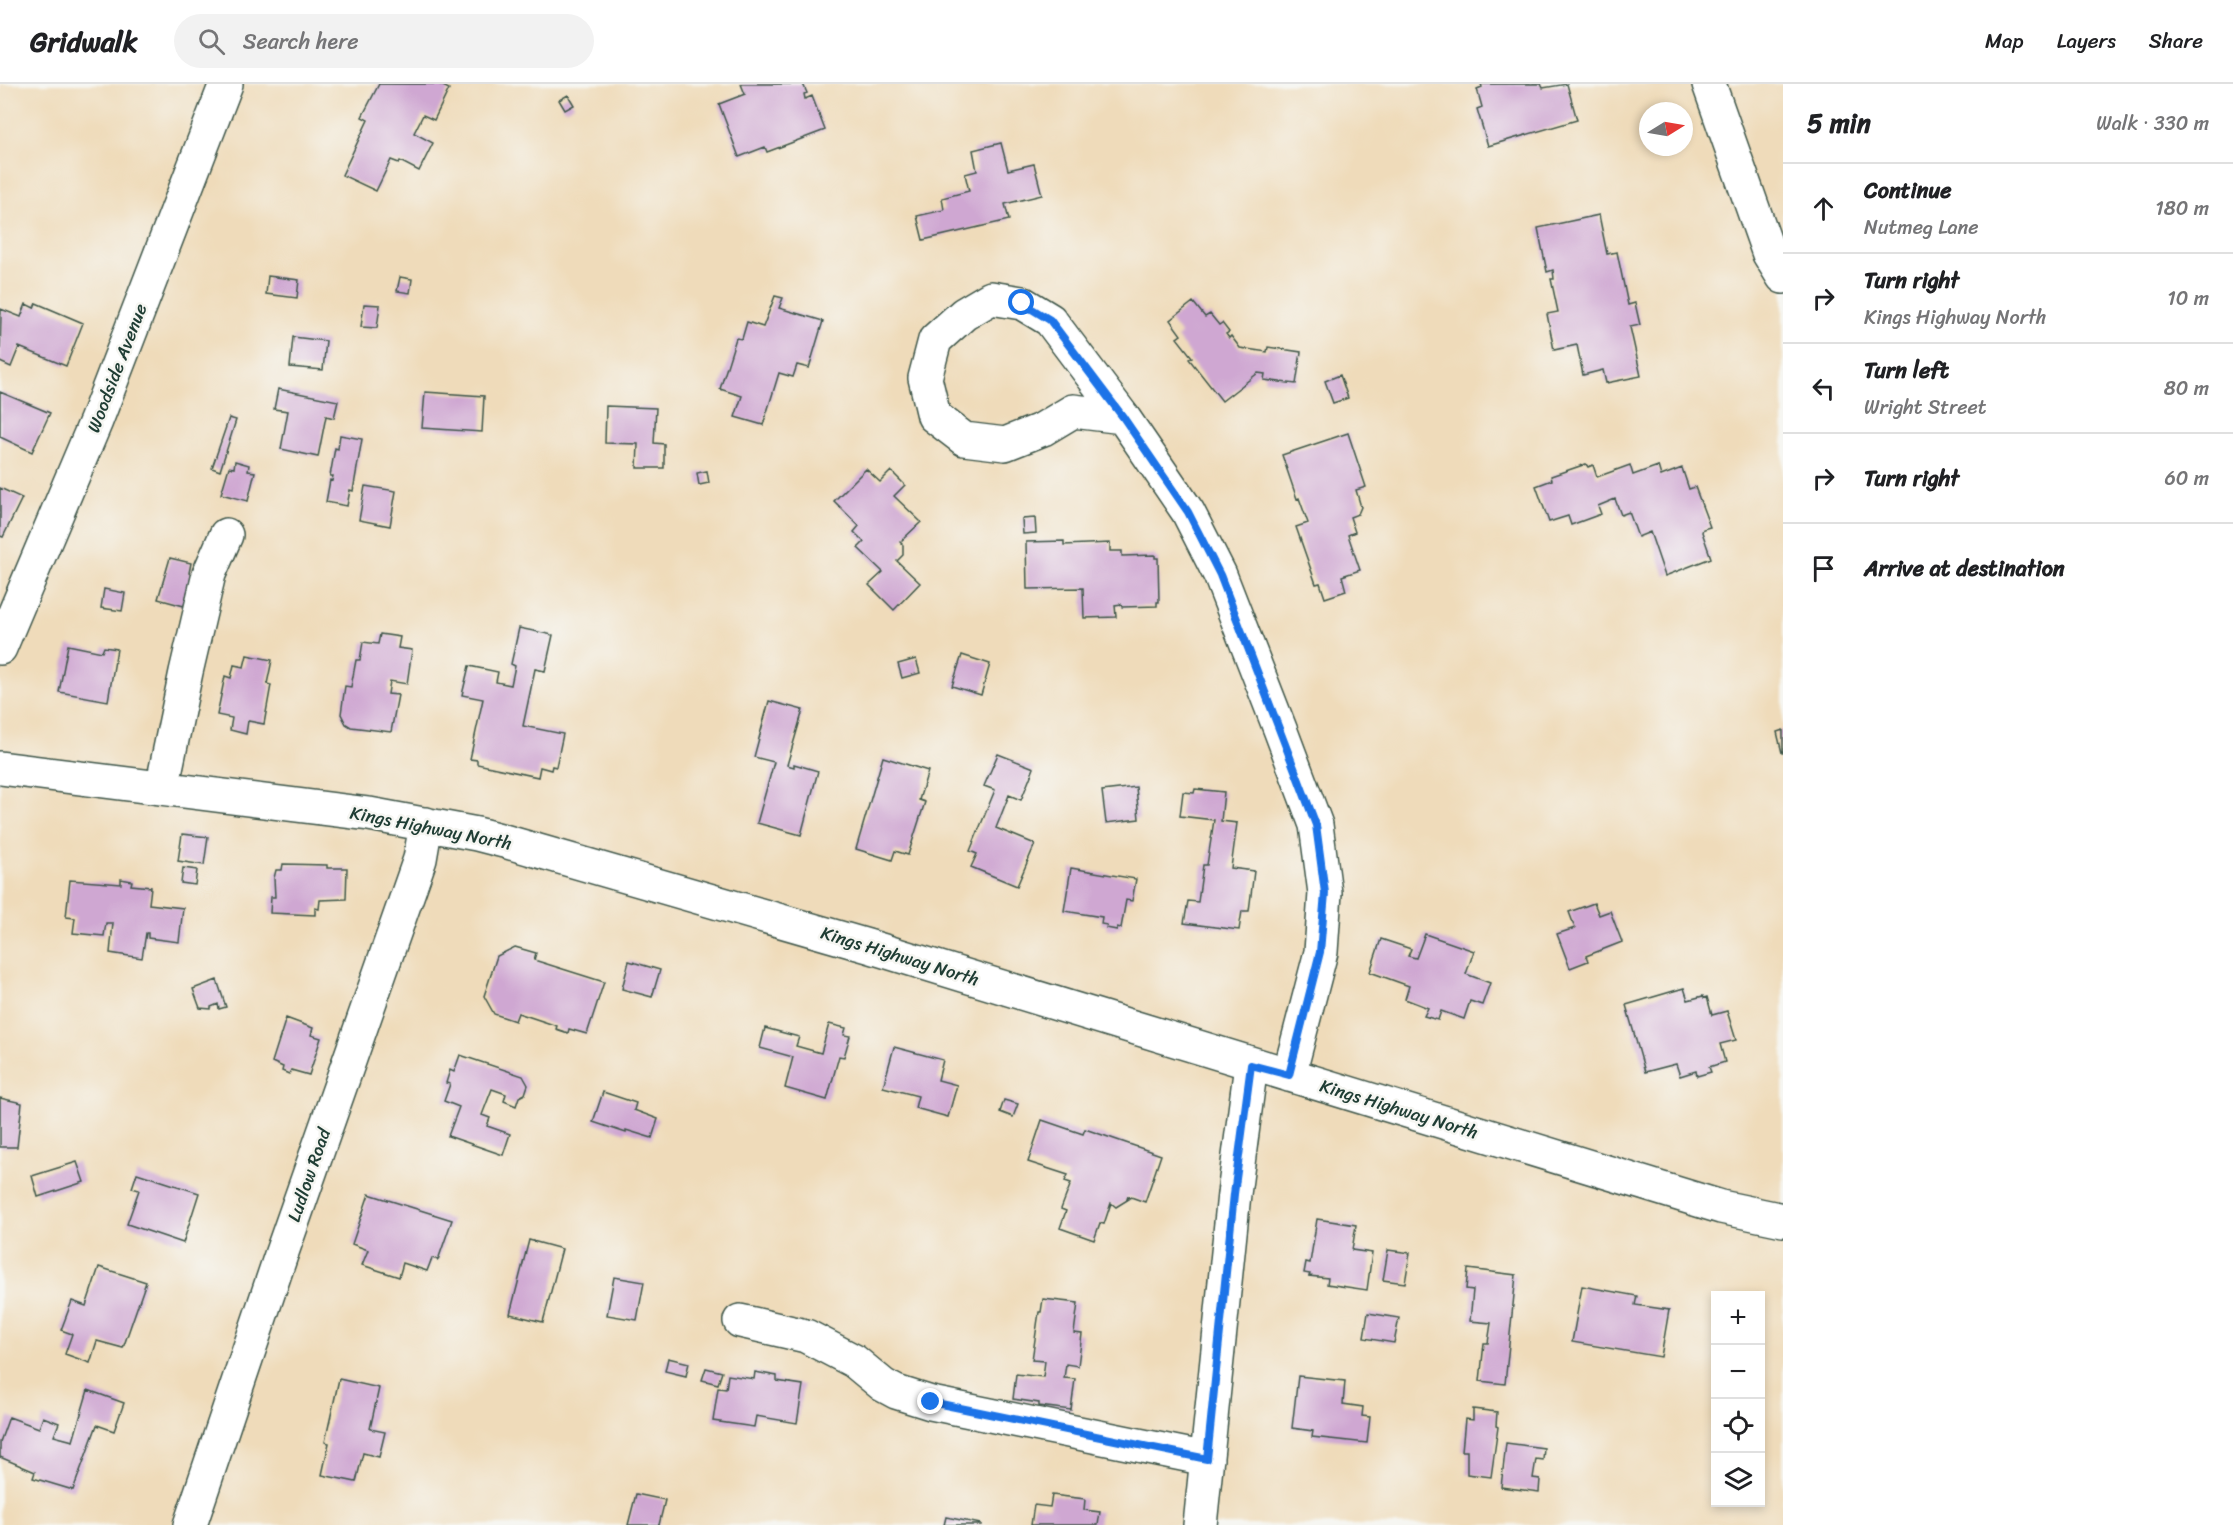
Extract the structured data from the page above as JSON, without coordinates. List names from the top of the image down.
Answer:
{
  "streets": {
    "street": ["Woodside Avenue", "Kings Highway North", "Ludlow Road"]
  },
  "crossings": [
    ["Kings Highway North", "Ludlow Road"]
  ],
  "north": "right",
  "page": {
    "header": "Gridwalk",
    "search": "Search here",
    "nav": ["Map", "Layers", "Share"],
    "heading": ["5 min", "Walk · 330 m"],
    "list": [
      ["Continue", "Nutmeg Lane", "180 m"],
      ["Turn right", "Kings Highway North", "10 m"],
      ["Turn left", "Wright Street", "80 m"],
      ["Turn right", "60 m"],
      "Arrive at destination"
    ],
    "map_buttons": ["+", "−"]
  }
}
